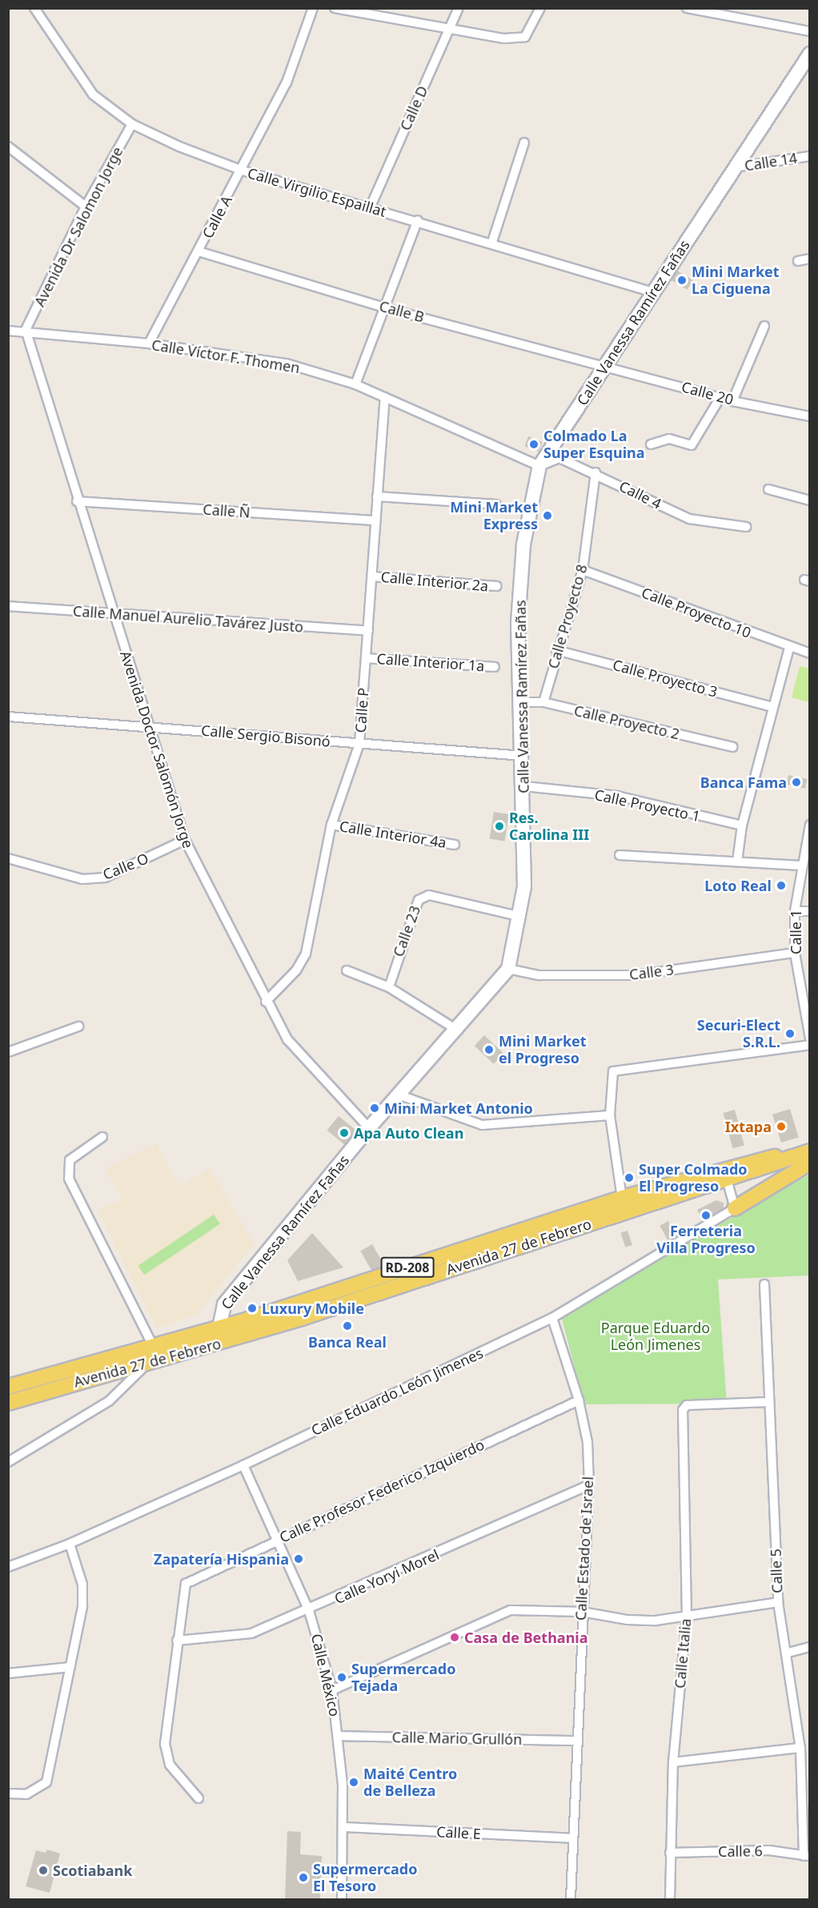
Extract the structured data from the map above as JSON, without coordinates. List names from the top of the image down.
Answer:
{
  "streets": {
    "main road": ["Avenida 27 de Febrero", "RD-208"],
    "street": [
      "Calle D",
      "Calle 14",
      "Calle Virgilio Espaillat",
      "Calle A",
      "Avenida Dr Salomon Jorge",
      "Calle B",
      "Calle Vanessa Ramírez Fañas",
      "Calle Víctor F. Thomen",
      "Calle 20",
      "Calle 4",
      "Calle Ñ",
      "Calle Interior 2a",
      "Calle Proyecto 10",
      "Calle Proyecto 8",
      "Calle Manuel Aurelio Tavárez Justo",
      "Calle Interior 1a",
      "Calle Proyecto 3",
      "Calle P",
      "Calle Proyecto 2",
      "Calle Sergio Bisonó",
      "Avenida Doctor Salomón Jorge",
      "Calle Proyecto 1",
      "Calle Interior 4a",
      "Calle O",
      "Calle 23",
      "Calle 1",
      "Calle 3",
      "Calle Eduardo León Jimenes",
      "Calle Profesor Federico Izquierdo",
      "Calle Estado de Israel",
      "Calle 5",
      "Calle Yoryi Morel",
      "Calle Italia",
      "Calle México",
      "Calle Mario Grullón",
      "Calle E",
      "Calle 6"
    ]
  },
  "crossings": [
    ["Calle D", "Calle Virgilio Espaillat"],
    ["Calle 14", "Calle Vanessa Ramírez Fañas"],
    ["Calle Virgilio Espaillat", "Calle A"],
    ["Calle Virgilio Espaillat", "Avenida Dr Salomon Jorge"],
    ["Calle Virgilio Espaillat", "Calle Vanessa Ramírez Fañas"],
    ["Calle A", "Calle B"],
    ["Calle A", "Calle Víctor F. Thomen"],
    ["Avenida Dr Salomon Jorge", "Calle Víctor F. Thomen"],
    ["Avenida Dr Salomon Jorge", "Avenida Doctor Salomón Jorge"],
    ["Calle B", "Calle Vanessa Ramírez Fañas"],
    ["Calle B", "Calle 20"],
    ["Calle Vanessa Ramírez Fañas", "Calle Víctor F. Thomen"],
    ["Calle Vanessa Ramírez Fañas", "Calle 20"],
    ["Calle Vanessa Ramírez Fañas", "Calle 4"],
    ["Calle Vanessa Ramírez Fañas", "Calle Proyecto 2"],
    ["Calle Vanessa Ramírez Fañas", "Calle Sergio Bisonó"],
    ["Calle Vanessa Ramírez Fañas", "Avenida Doctor Salomón Jorge"],
    ["Calle Vanessa Ramírez Fañas", "Calle Proyecto 1"],
    ["Calle Vanessa Ramírez Fañas", "Calle 23"],
    ["Calle Vanessa Ramírez Fañas", "Calle 3"],
    ["Calle Vanessa Ramírez Fañas", "Avenida 27 de Febrero"],
    ["Calle Víctor F. Thomen", "Calle 4"],
    ["Calle Víctor F. Thomen", "Calle P"],
    ["Calle Víctor F. Thomen", "Avenida Doctor Salomón Jorge"],
    ["Calle 4", "Calle Proyecto 8"],
    ["Calle Ñ", "Calle P"],
    ["Calle Ñ", "Avenida Doctor Salomón Jorge"],
    ["Calle Interior 2a", "Calle P"],
    ["Calle Proyecto 10", "Calle Proyecto 8"],
    ["Calle Proyecto 8", "Calle Proyecto 3"],
    ["Calle Proyecto 8", "Calle Proyecto 2"],
    ["Calle Manuel Aurelio Tavárez Justo", "Calle P"],
    ["Calle Manuel Aurelio Tavárez Justo", "Avenida Doctor Salomón Jorge"],
    ["Calle Interior 1a", "Calle P"],
    ["Calle P", "Calle Sergio Bisonó"],
    ["Calle P", "Avenida Doctor Salomón Jorge"],
    ["Calle P", "Calle Interior 4a"],
    ["Calle Sergio Bisonó", "Avenida Doctor Salomón Jorge"],
    ["Avenida Doctor Salomón Jorge", "Calle O"],
    ["Calle 1", "Calle 3"],
    ["Calle Eduardo León Jimenes", "Calle Estado de Israel"],
    ["Calle Eduardo León Jimenes", "Calle México"],
    ["Calle Profesor Federico Izquierdo", "Calle Estado de Israel"],
    ["Calle Profesor Federico Izquierdo", "Calle Yoryi Morel"],
    ["Calle Profesor Federico Izquierdo", "Calle México"],
    ["Calle Estado de Israel", "Calle Yoryi Morel"],
    ["Calle Estado de Israel", "Calle Mario Grullón"],
    ["Calle Estado de Israel", "Calle E"],
    ["Calle 5", "Calle Italia"],
    ["Calle 5", "Calle 6"],
    ["Calle Yoryi Morel", "Calle México"],
    ["Calle Italia", "Calle 6"],
    ["Calle México", "Calle Mario Grullón"],
    ["Calle México", "Calle E"]
  ],
  "parks": ["Parque Eduardo León Jimenes"],
  "places": [
    "Mini Market La Ciguena",
    "Colmado La Super Esquina",
    "Mini Market Express",
    "Banca Fama",
    "Res. Carolina III",
    "Loto Real",
    "Securi-Elect S.R.L.",
    "Mini Market el Progreso",
    "Mini Market Antonio",
    "Ixtapa",
    "Apa Auto Clean",
    "Super Colmado El Progreso",
    "Ferreteria Villa Progreso",
    "Luxury Mobile",
    "Banca Real",
    "Zapatería Hispania",
    "Casa de Bethania",
    "Supermercado Tejada",
    "Maité Centro de Belleza",
    "Scotiabank",
    "Supermercado El Tesoro"
  ]
}
